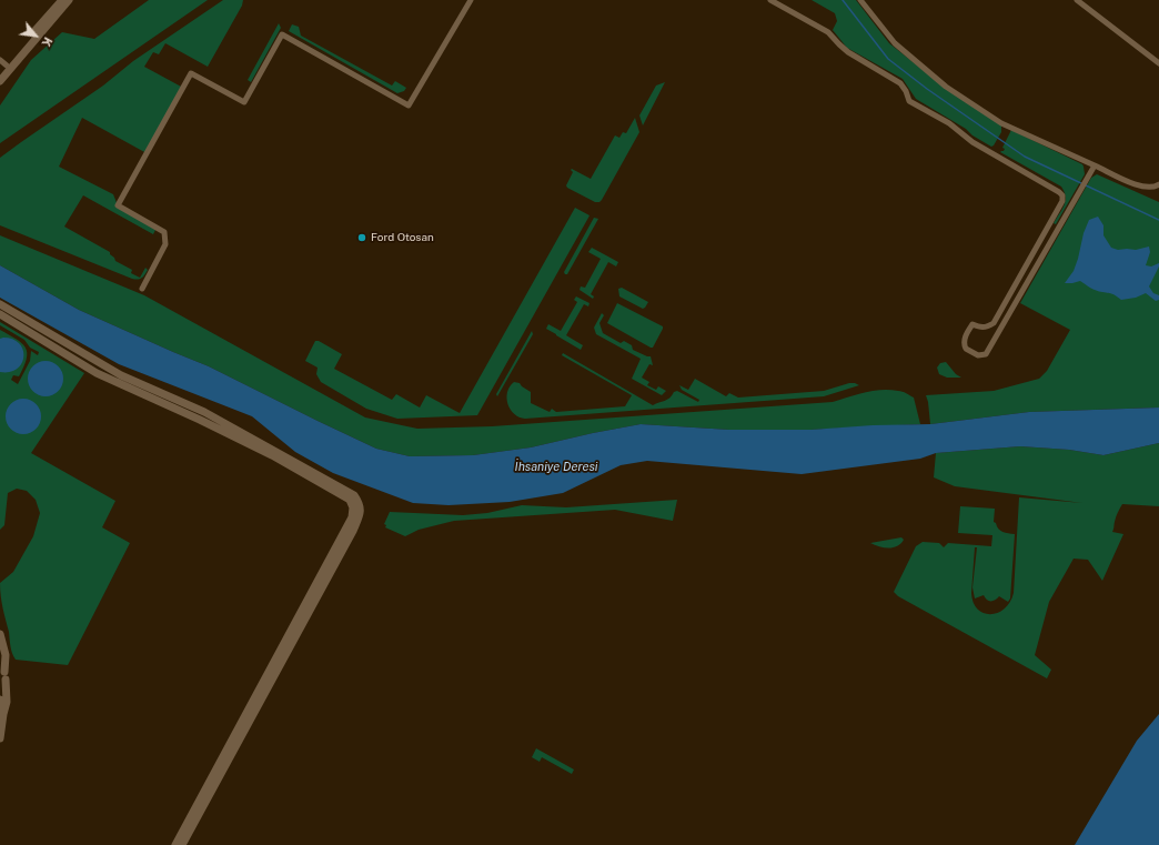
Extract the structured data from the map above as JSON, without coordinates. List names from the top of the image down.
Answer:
{
  "water": ["İhsaniye Deresi"],
  "places": ["Ford Otosan"],
  "north": "bottom right"
}
